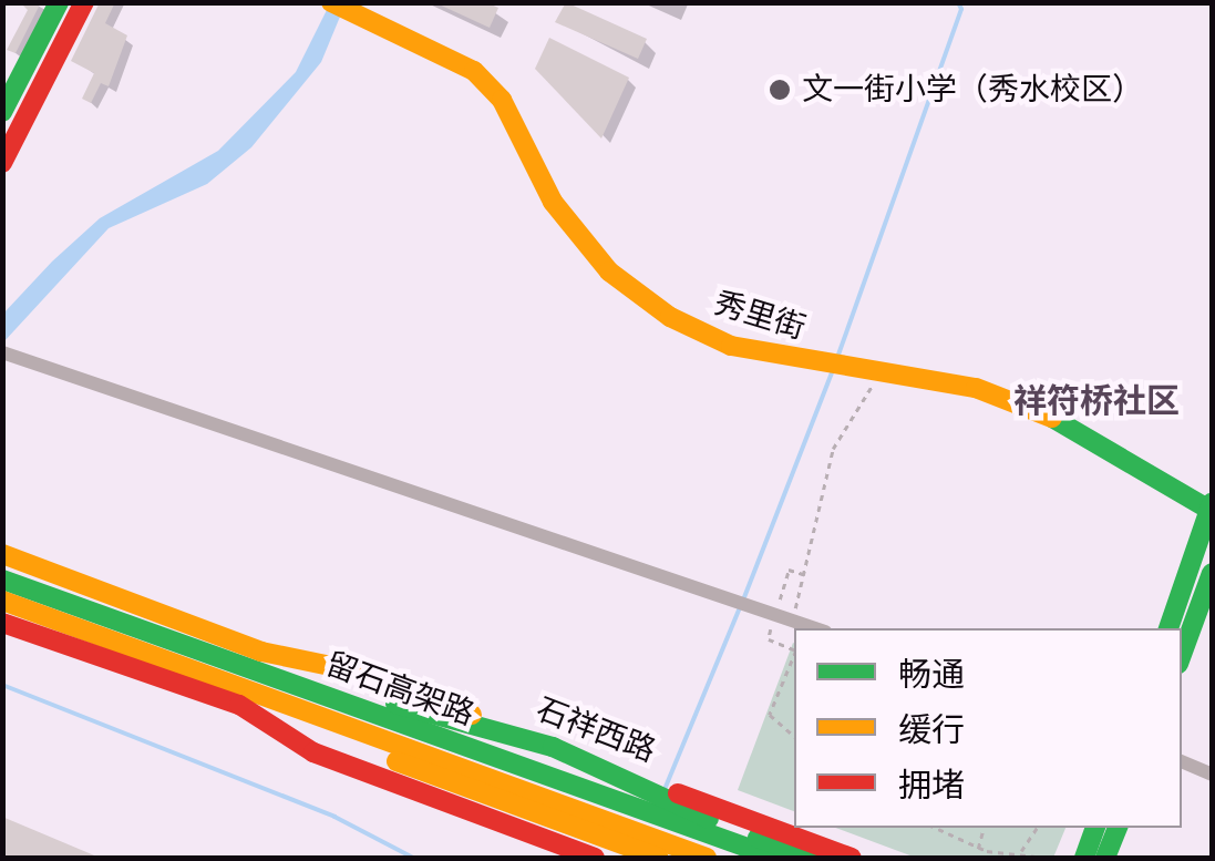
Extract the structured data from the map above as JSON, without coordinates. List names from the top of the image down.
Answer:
{
  "streets": {
    "main road": ["秀里街", "留石高架路", "石祥西路"]
  },
  "districts": ["祥符桥社区"],
  "places": ["文一街小学（秀水校区）"],
  "legend": ["畅通", "缓行", "拥堵"]
}
